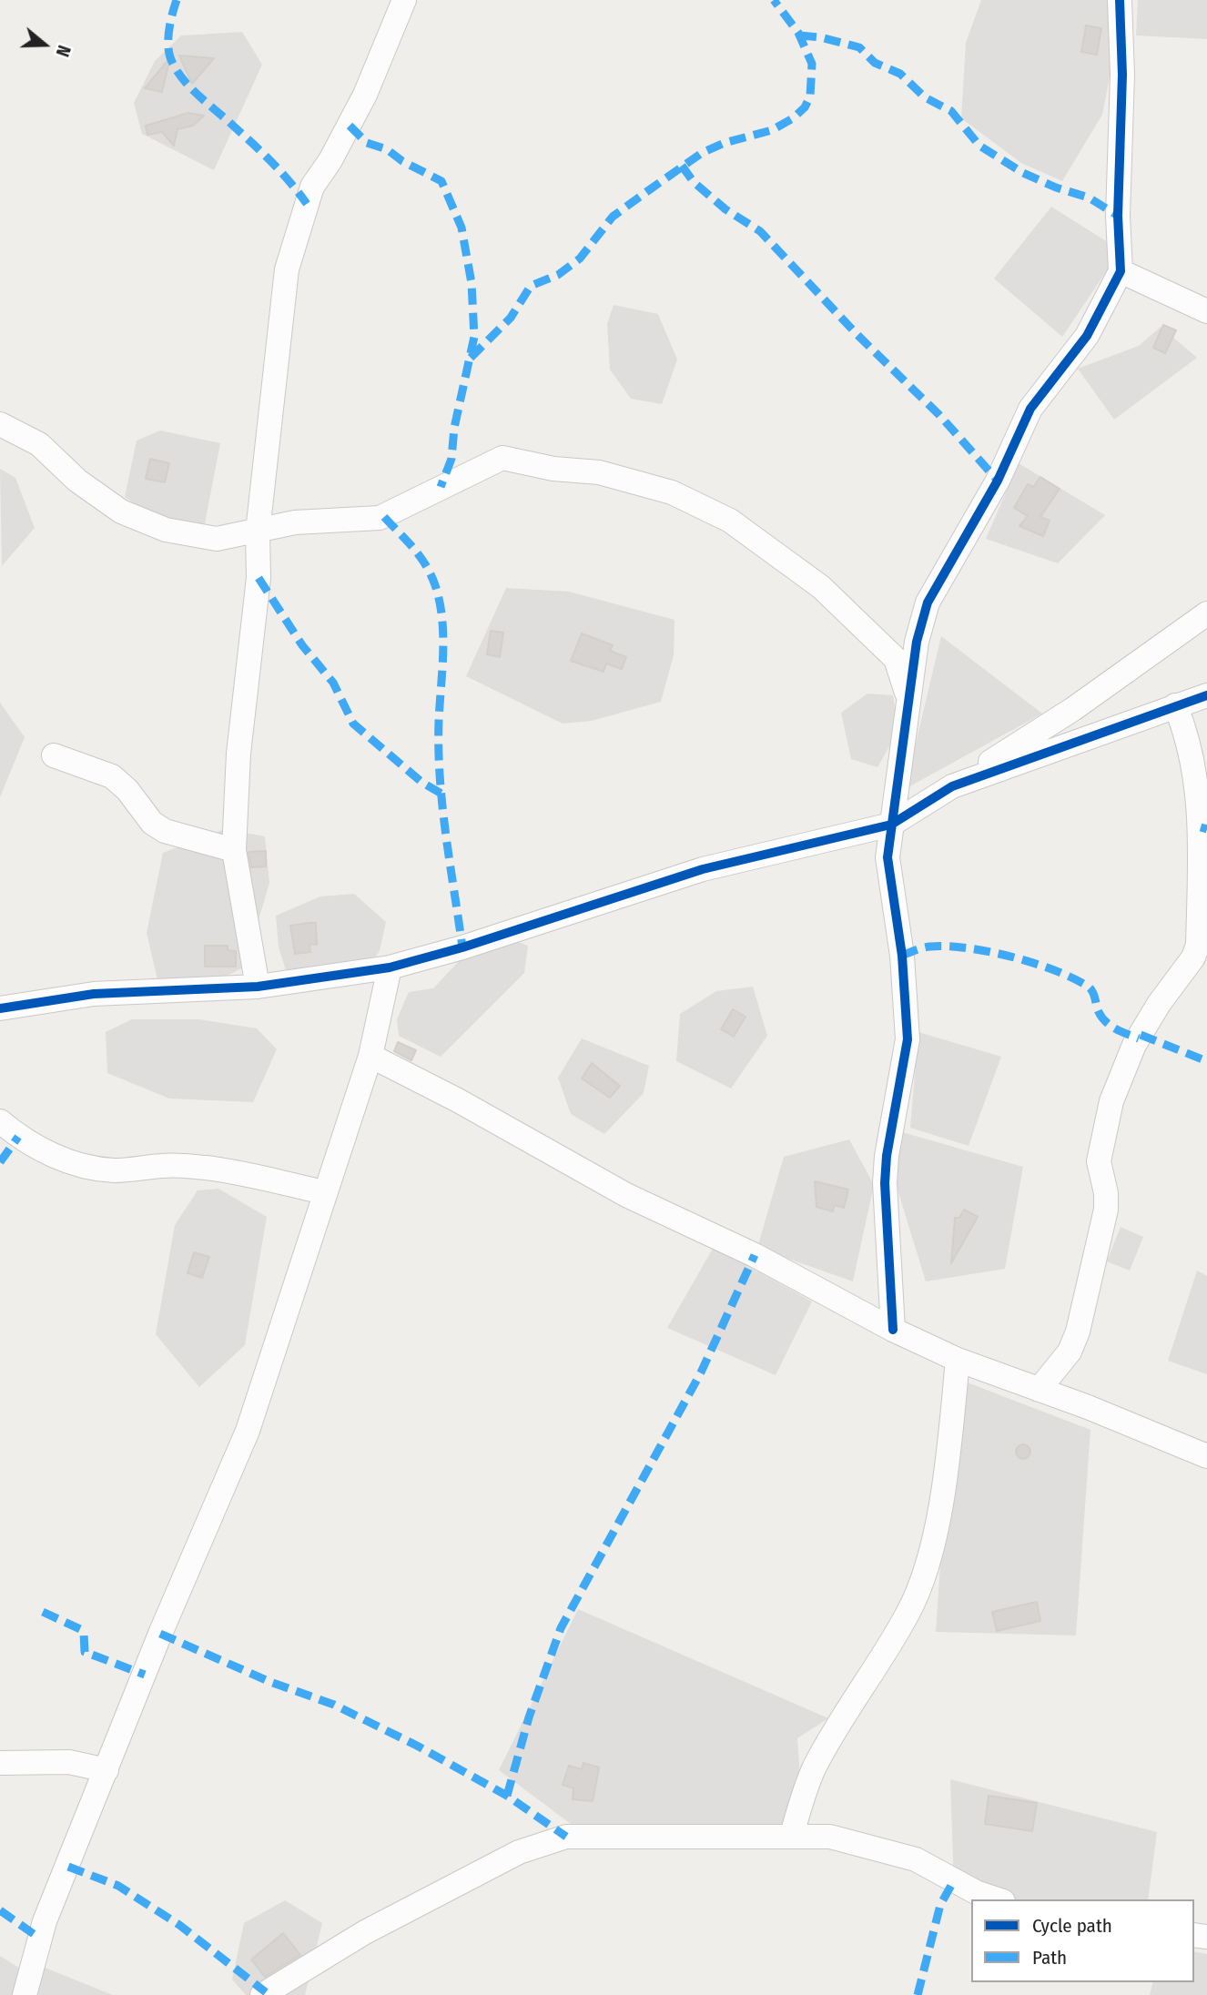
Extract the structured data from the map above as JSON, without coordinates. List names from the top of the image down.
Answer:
{
  "legend": ["Cycle path", "Path"],
  "north": "right"
}
